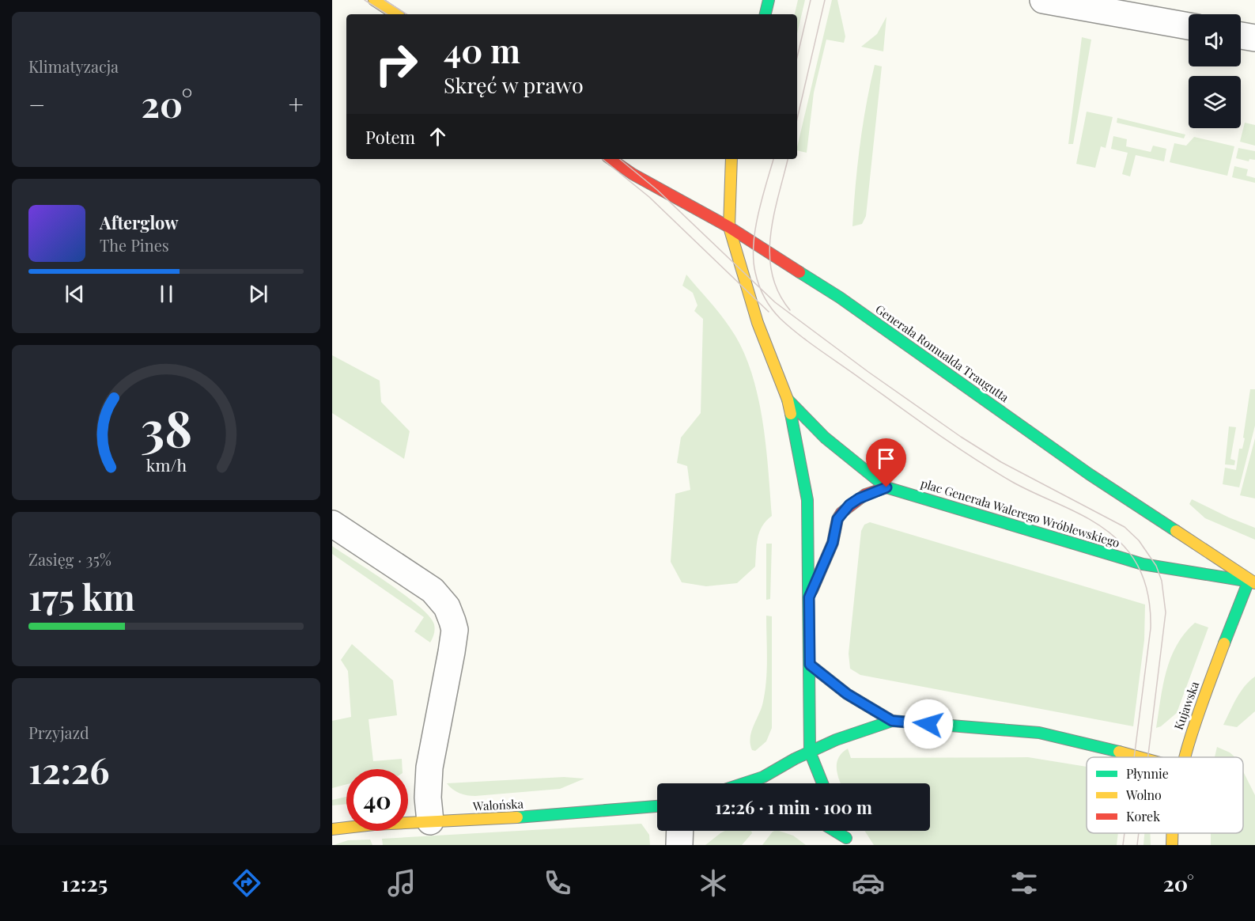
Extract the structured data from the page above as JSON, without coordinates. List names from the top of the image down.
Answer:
{
  "streets": {
    "main road": [
      "Generała Romualda Traugutta",
      "plac Generała Walerego Wróblewskiego",
      "Kujawska",
      "Walońska"
    ]
  },
  "crossings": [
    ["Generała Romualda Traugutta", "plac Generała Walerego Wróblewskiego"],
    ["Generała Romualda Traugutta", "Kujawska"],
    ["plac Generała Walerego Wróblewskiego", "Kujawska"]
  ],
  "legend": ["Płynnie", "Wolno", "Korek"],
  "page": {
    "tile": [
      "Klimatyzacja",
      ["Zasięg · 35%", "175 km"],
      ["Przyjazd", "12:26"]
    ],
    "turn": ["40 m", "Skręć w prawo"],
    "heat": ["−", "20°", "+"],
    "then": "Potem",
    "song": ["Afterglow", "The Pines"],
    "limit": "40",
    "trip": "12:26 · 1 min · 100 m",
    "tabs": ["12:25", "20°"],
    "gauge": ["38", "km/h"]
  }
}
